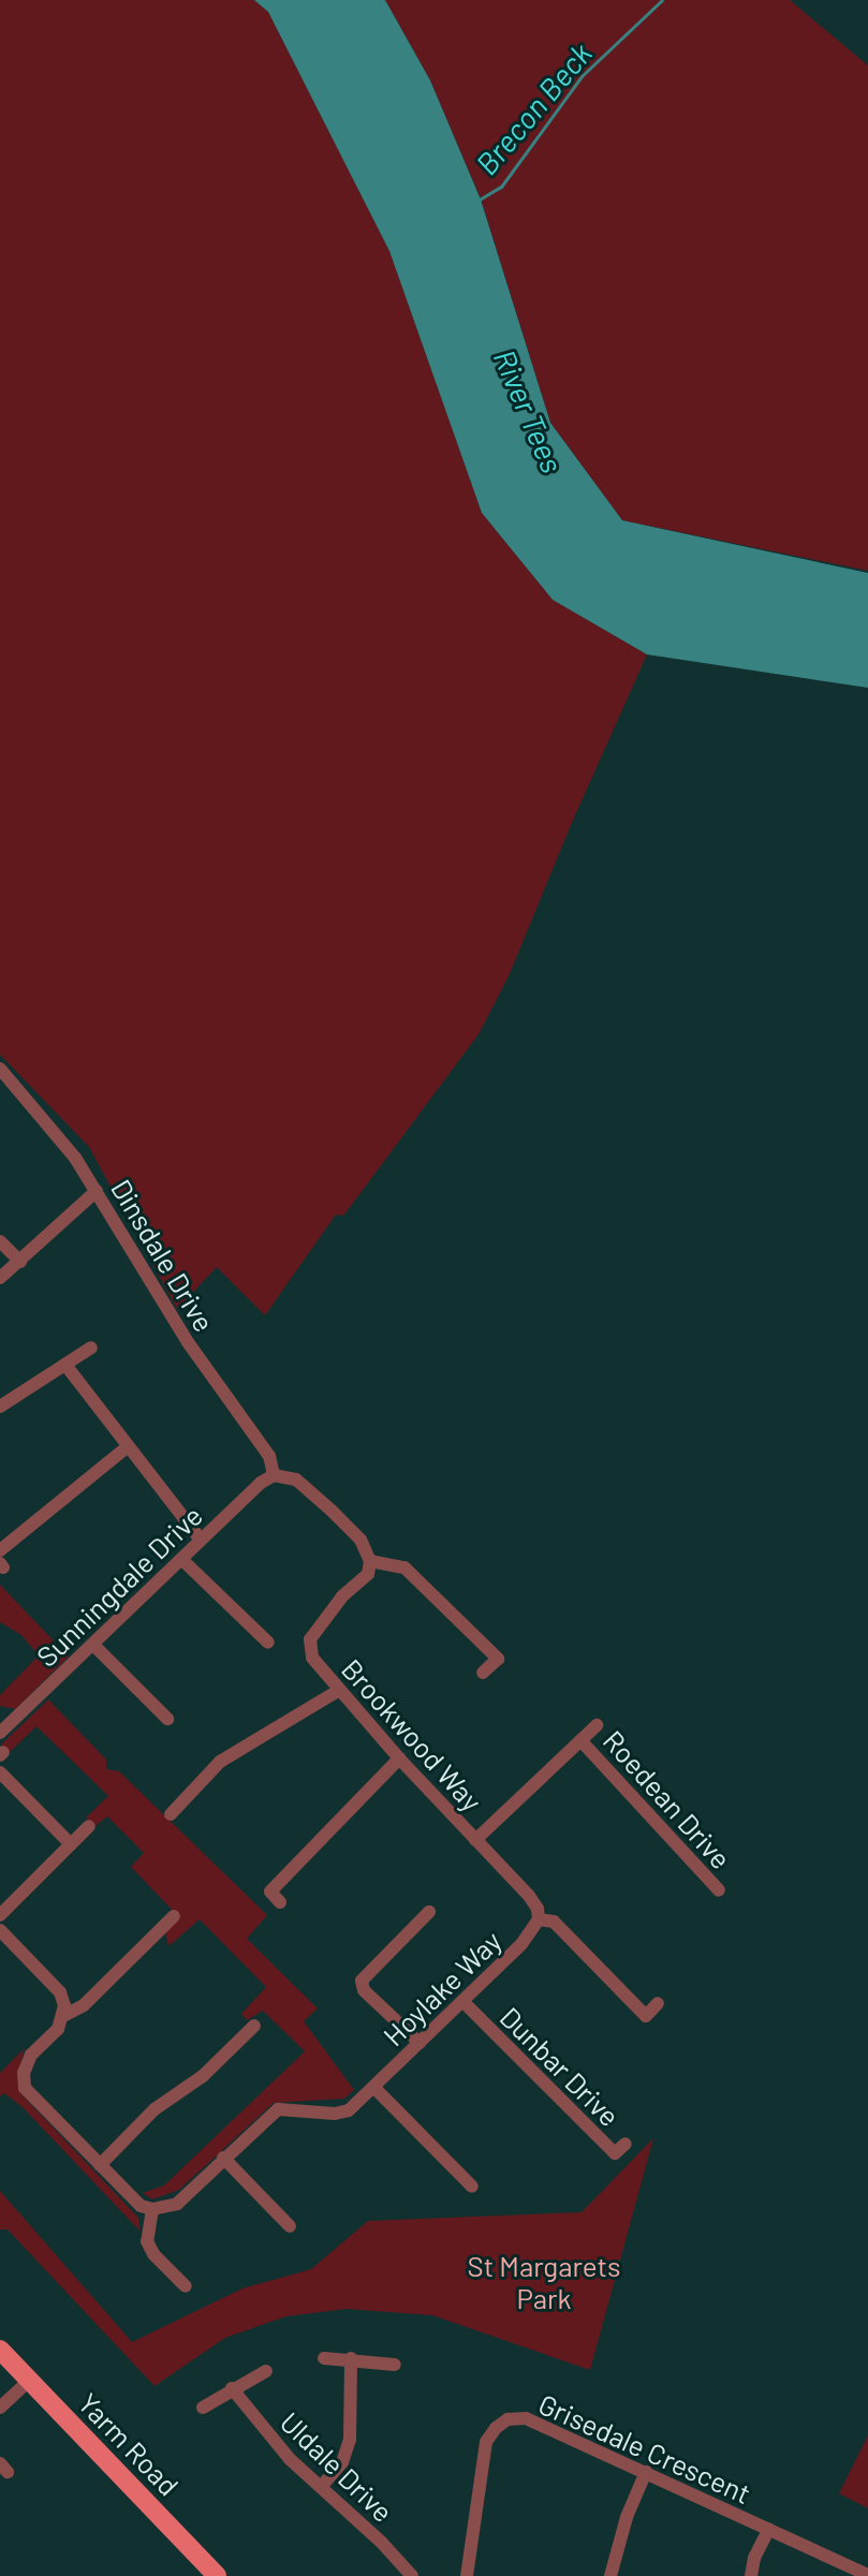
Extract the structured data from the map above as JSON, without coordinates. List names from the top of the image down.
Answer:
{
  "streets": {
    "main road": ["Yarm Road"],
    "street": [
      "Dinsdale Drive",
      "Sunningdale Drive",
      "Brookwood Way",
      "Roedean Drive",
      "Hoylake Way",
      "Dunbar Drive",
      "Grisedale Crescent",
      "Uldale Drive"
    ]
  },
  "crossings": [
    ["Dinsdale Drive", "Sunningdale Drive"],
    ["Brookwood Way", "Roedean Drive"],
    ["Brookwood Way", "Hoylake Way"],
    ["Hoylake Way", "Dunbar Drive"]
  ],
  "water": ["Brecon Beck", "River Tees"],
  "parks": ["St Margarets Park"]
}
